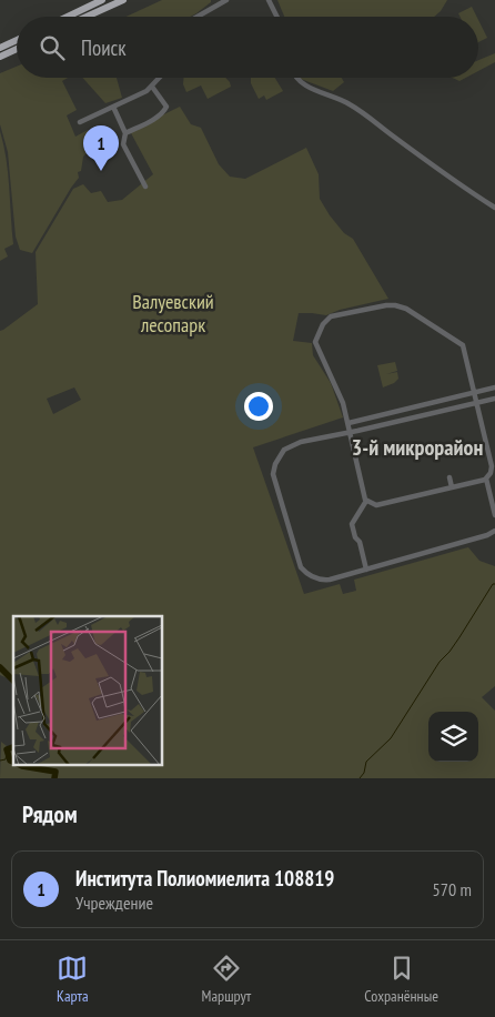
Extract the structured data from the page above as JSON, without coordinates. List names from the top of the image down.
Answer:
{
  "districts": ["3-й микрорайон"],
  "parks": ["Валуевский лесопарк"],
  "page": {
    "search": "Поиск",
    "pins": "1",
    "heading": "Рядом",
    "list": [
      {
        "mark": "1",
        "name": "Института Полиомиелита 108819",
        "note": "Учреждение",
        "value": "570 m"
      }
    ],
    "nav": ["Карта", "Маршрут", "Сохранённые"]
  }
}
